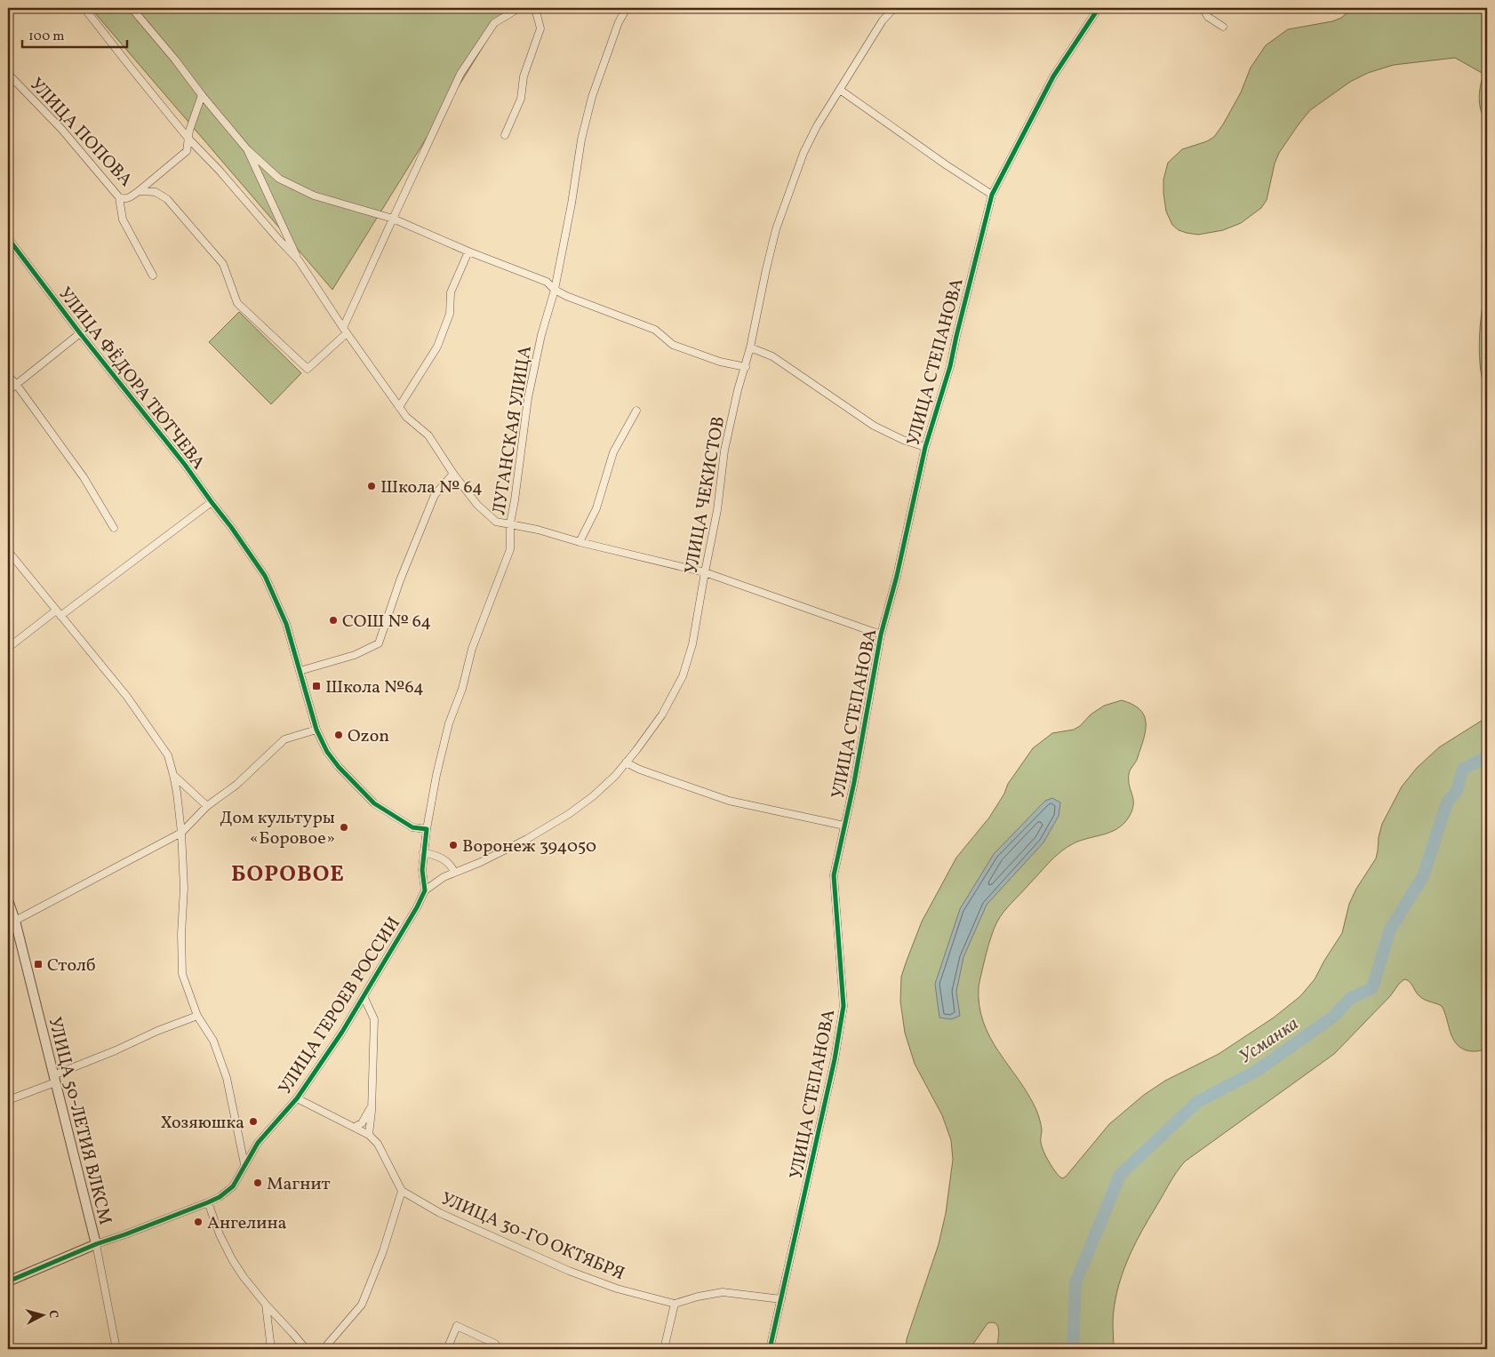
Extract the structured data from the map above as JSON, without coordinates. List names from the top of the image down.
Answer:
{
  "streets": {
    "street": [
      "УЛИЦА ПОПОВА",
      "УЛИЦА СТЕПАНОВА",
      "УЛИЦА ФЁДОРА ТЮТЧЕВА",
      "ЛУГАНСКАЯ УЛИЦА",
      "УЛИЦА ЧЕКИСТОВ",
      "УЛИЦА ГЕРОЕВ РОССИИ",
      "УЛИЦА 50-ЛЕТИЯ ВЛКСМ",
      "УЛИЦА 30-ГО ОКТЯБРЯ"
    ]
  },
  "crossings": [
    ["УЛИЦА ЧЕКИСТОВ", "УЛИЦА ГЕРОЕВ РОССИИ"],
    ["УЛИЦА ГЕРОЕВ РОССИИ", "УЛИЦА 50-ЛЕТИЯ ВЛКСМ"]
  ],
  "districts": ["БОРОВОЕ"],
  "water": ["Усманка"],
  "places": {
    "other": [
      "Школа № 64",
      "СОШ № 64",
      "Ozon",
      "Дом культуры «Боровое»",
      "Воронеж 394050",
      "Хозяюшка",
      "Магнит",
      "Ангелина"
    ],
    "transit": ["Школа №64", "Столб"]
  },
  "scale_bar": "100 m",
  "north": "right"
}
